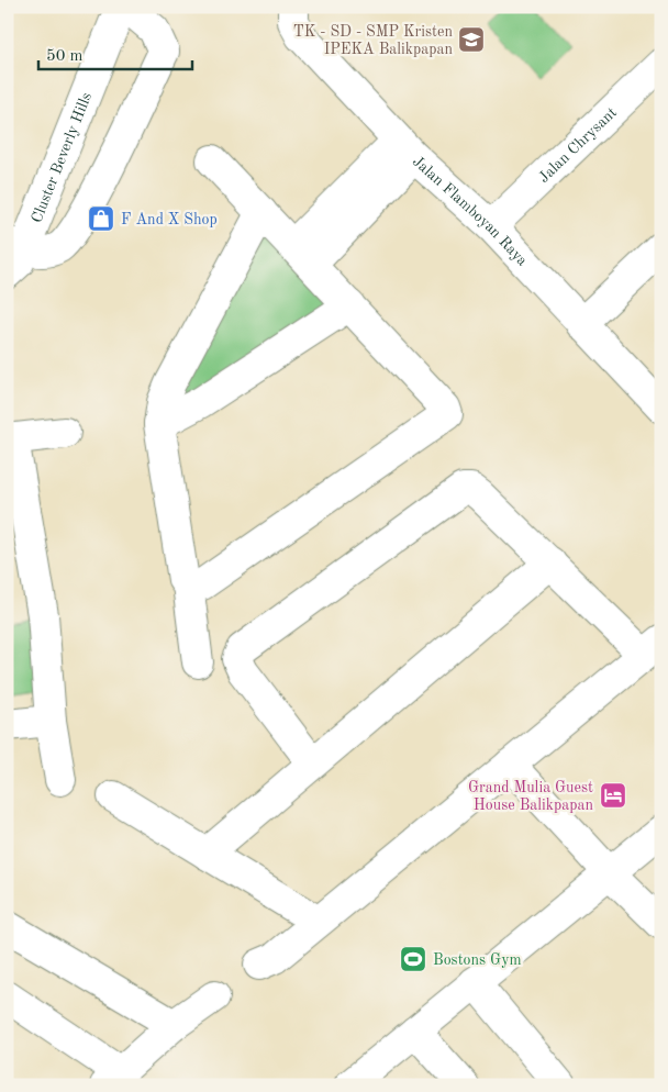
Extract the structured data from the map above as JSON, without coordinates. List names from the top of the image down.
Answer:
{
  "streets": {
    "street": ["Jalan Chrysant", "Cluster Beverly Hills", "Jalan Flamboyan Raya"]
  },
  "crossings": [
    ["Jalan Chrysant", "Jalan Flamboyan Raya"]
  ],
  "places": {
    "school or university": ["TK - SD - SMP Kristen IPEKA Balikpapan"],
    "shop": ["F And X Shop"],
    "hotel": ["Grand Mulia Guest House Balikpapan"],
    "sports": ["Bostons Gym"]
  },
  "scale_bar": "50 m"
}
